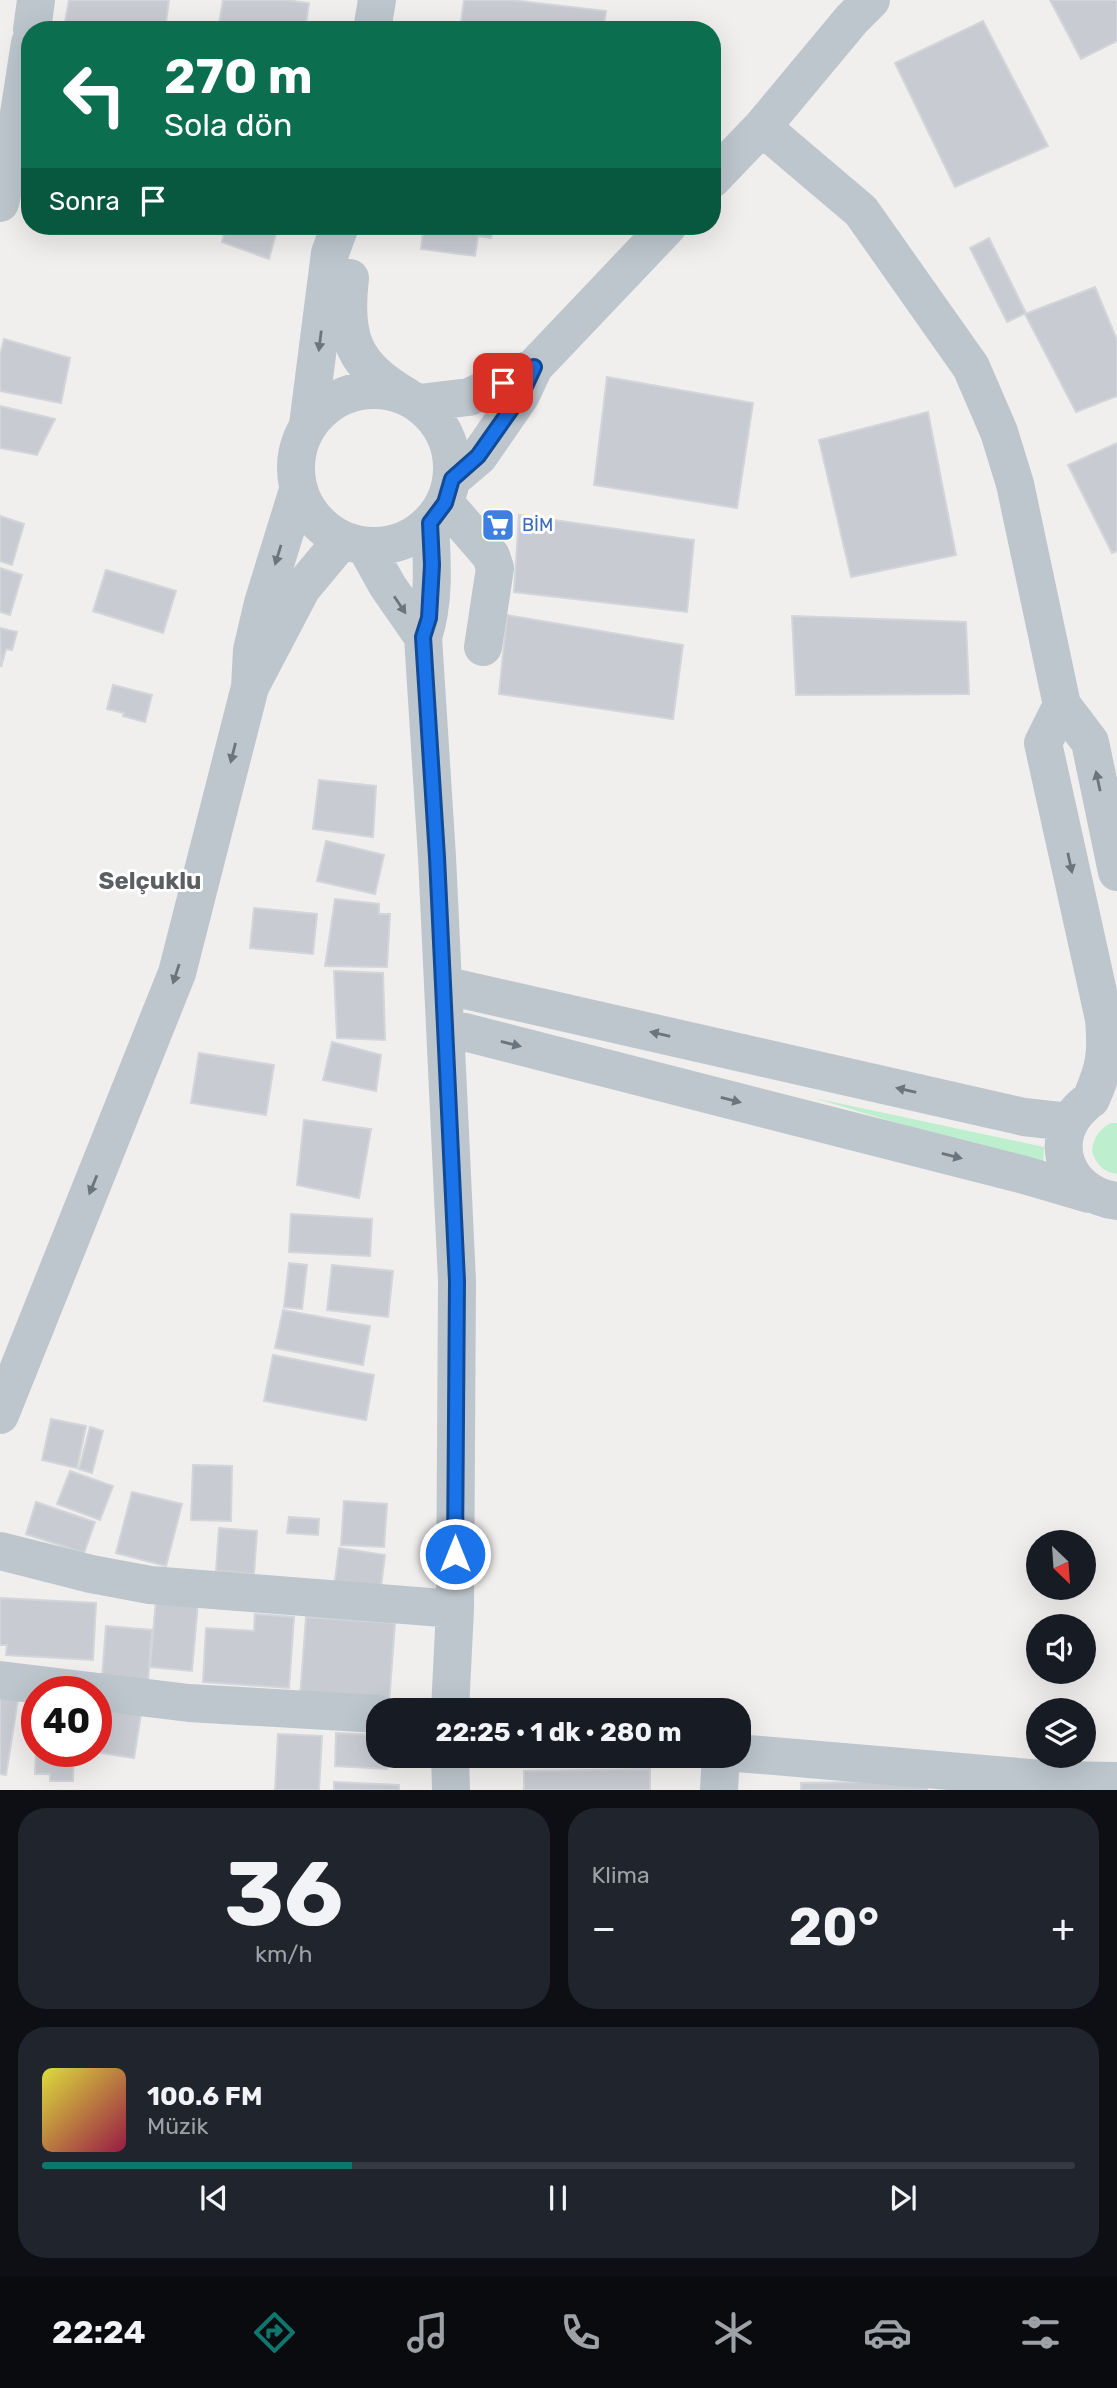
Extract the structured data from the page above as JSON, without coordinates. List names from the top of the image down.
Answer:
{
  "districts": ["Selçuklu"],
  "places": {
    "supermarket": ["BİM"]
  },
  "north": "bottom right",
  "page": {
    "turn": ["270 m", "Sola dön"],
    "then": "Sonra",
    "limit": "40",
    "trip": "22:25 · 1 dk · 280 m",
    "tile": [
      ["36", "km/h"],
      "Klima"
    ],
    "heat": ["−", "20°", "+"],
    "song": ["100.6 FM", "Müzik"],
    "tabs": "22:24"
  }
}
